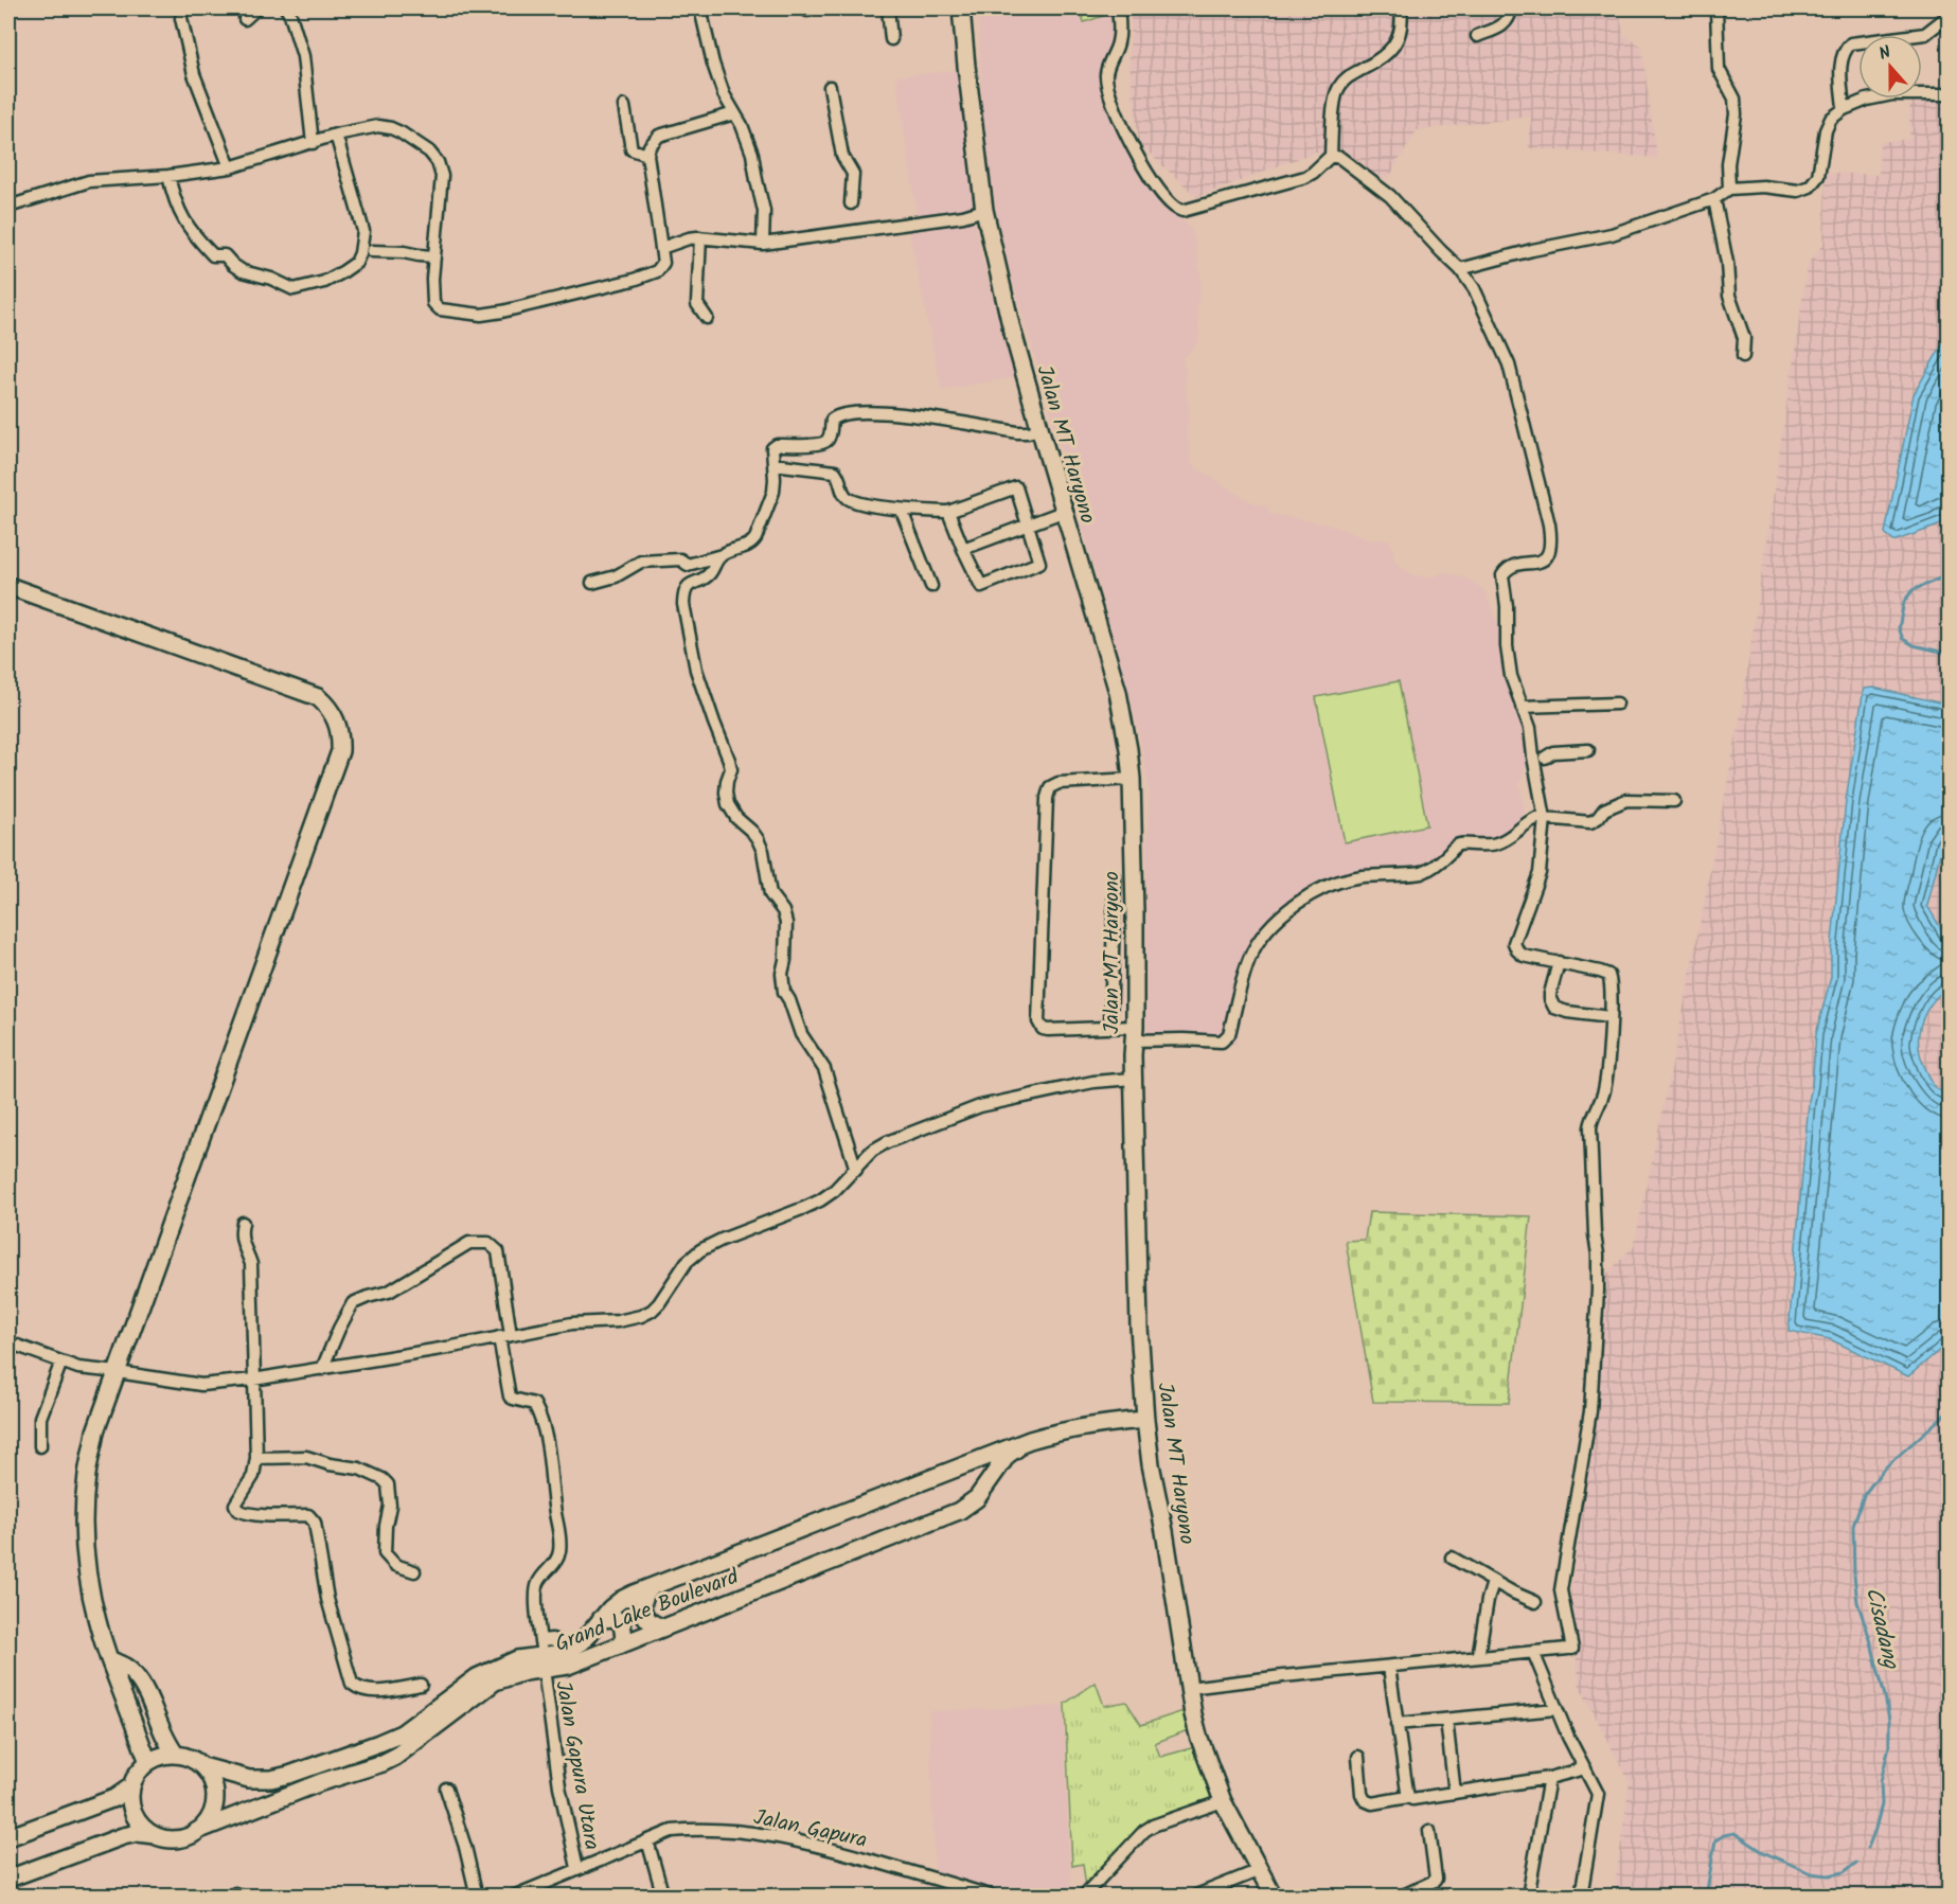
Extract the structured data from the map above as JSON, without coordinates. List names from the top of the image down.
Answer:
{
  "streets": {
    "street": [
      "Jalan MT Haryono",
      "Grand Lake Boulevard",
      "Jalan Gapura Utara",
      "Jalan Gapura"
    ]
  },
  "crossings": [
    ["Jalan MT Haryono", "Grand Lake Boulevard"],
    ["Grand Lake Boulevard", "Jalan Gapura Utara"],
    ["Jalan Gapura Utara", "Jalan Gapura"]
  ],
  "water": ["Cisadang"],
  "north": "top"
}
